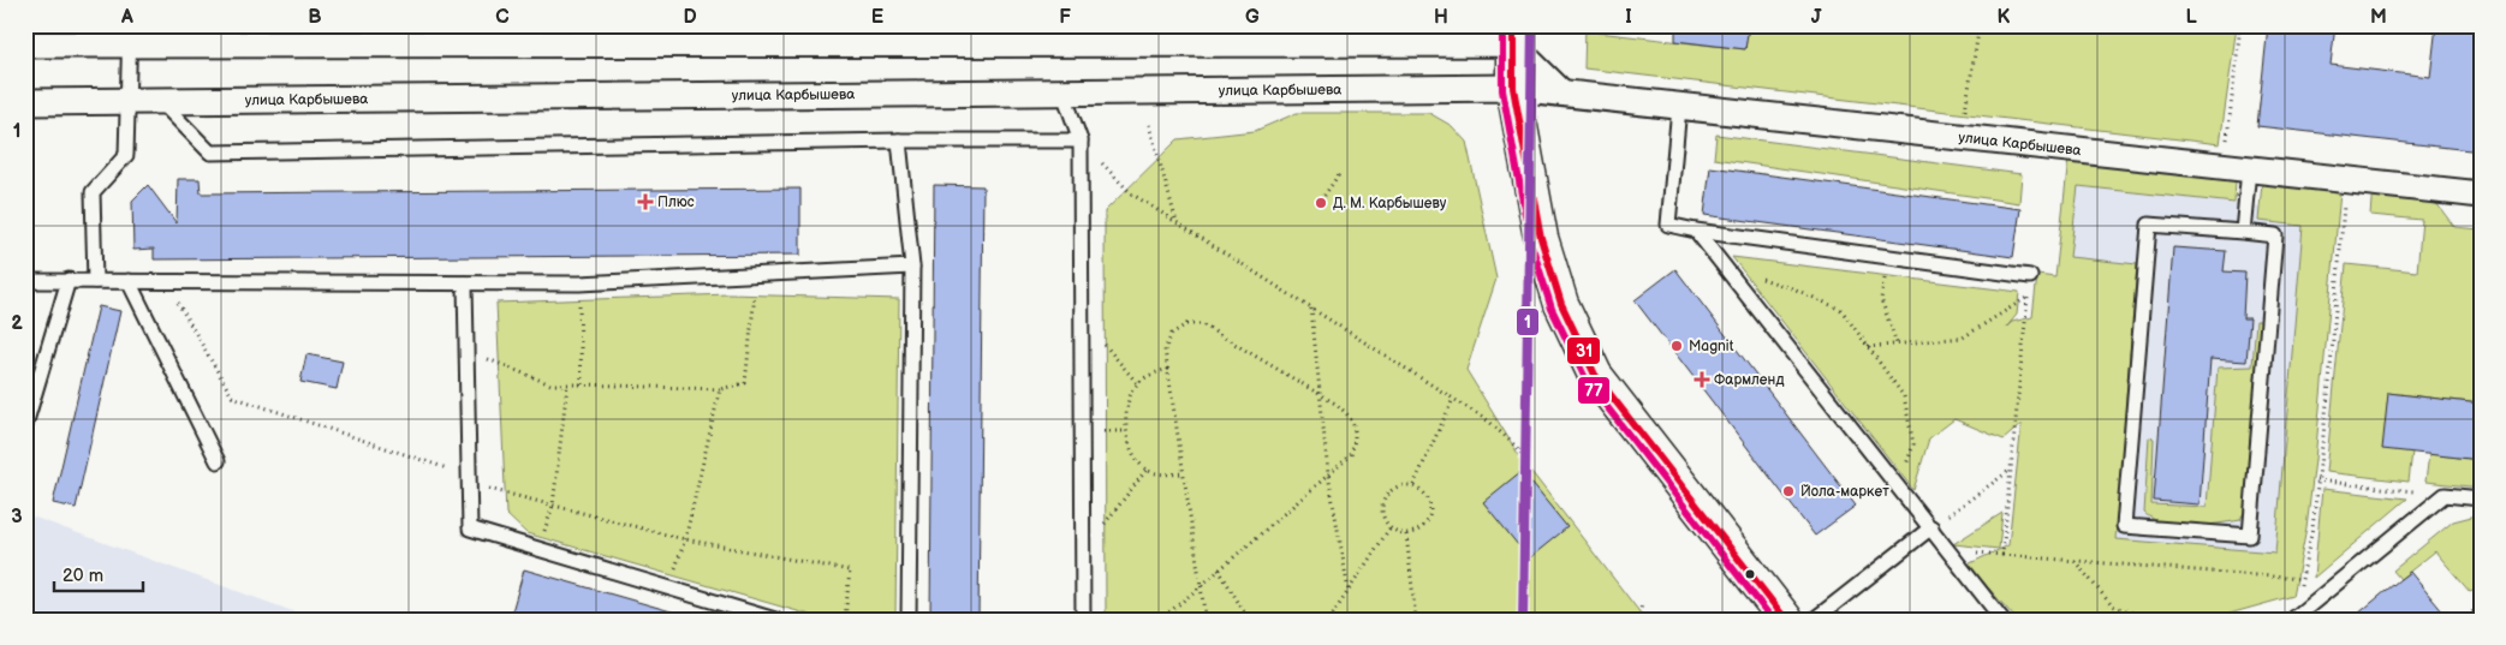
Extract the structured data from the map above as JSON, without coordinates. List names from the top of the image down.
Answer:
{
  "streets": {
    "street": ["улица Карбышева"]
  },
  "places": {
    "health": ["Плюс", "Фармленд"],
    "other": ["Д. М. Карбышеву", "Magnit", "Йола-маркет"]
  },
  "lines": ["transit line 1", "transit line 31", "transit line 77"],
  "scale_bar": "20 m",
  "grid": {
    "columns": [
      "A",
      "B",
      "C",
      "D",
      "E",
      "F",
      "G",
      "H",
      "I",
      "J",
      "K",
      "L",
      "M"
    ],
    "rows": ["1", "2", "3"]
  }
}
